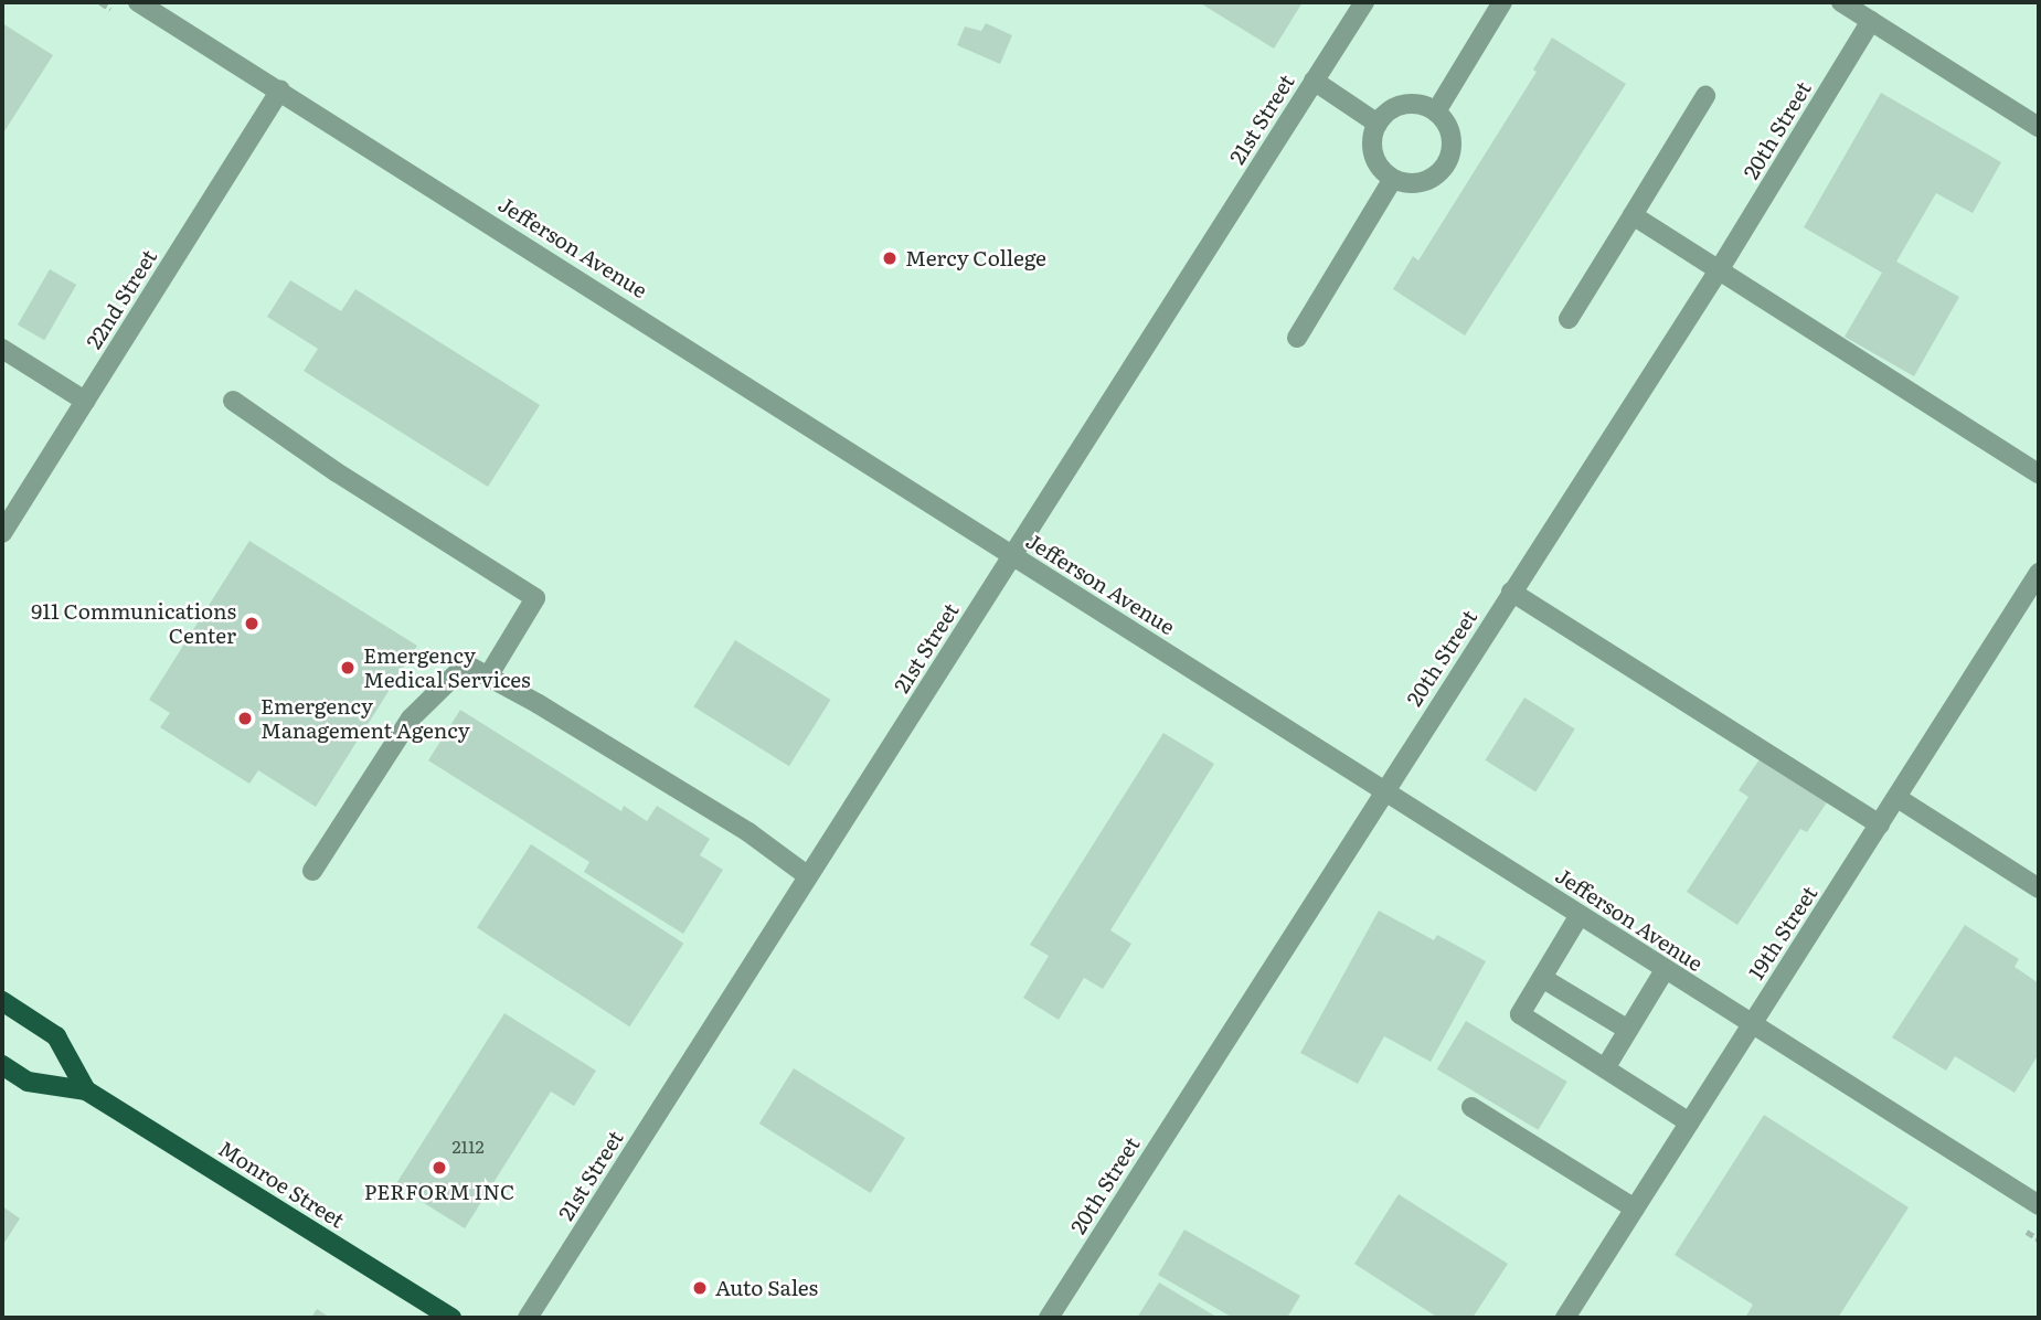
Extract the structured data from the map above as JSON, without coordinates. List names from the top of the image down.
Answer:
{
  "streets": {
    "main road": ["Monroe Street"],
    "street": [
      "21st Street",
      "20th Street",
      "Jefferson Avenue",
      "22nd Street",
      "19th Street"
    ]
  },
  "crossings": [
    ["21st Street", "Jefferson Avenue"],
    ["20th Street", "Jefferson Avenue"],
    ["Jefferson Avenue", "22nd Street"],
    ["Jefferson Avenue", "19th Street"]
  ],
  "places": [
    "Mercy College",
    "911 Communications Center",
    "Emergency Medical Services",
    "Emergency Management Agency",
    "PERFORM INC",
    "Auto Sales"
  ],
  "house_numbers": ["2112"]
}
